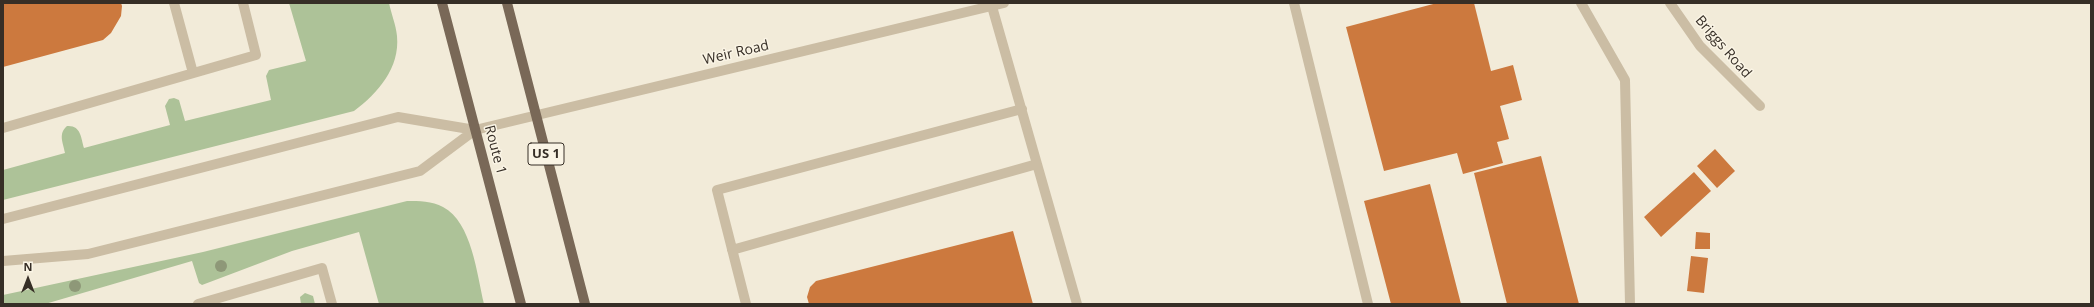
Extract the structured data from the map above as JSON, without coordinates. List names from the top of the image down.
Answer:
{
  "streets": {
    "main road": ["Route 1", "US 1"],
    "street": ["Briggs Road", "Weir Road"]
  },
  "crossings": [
    ["Weir Road", "Route 1"],
    ["Weir Road", "US 1"]
  ],
  "north": "top"
}
